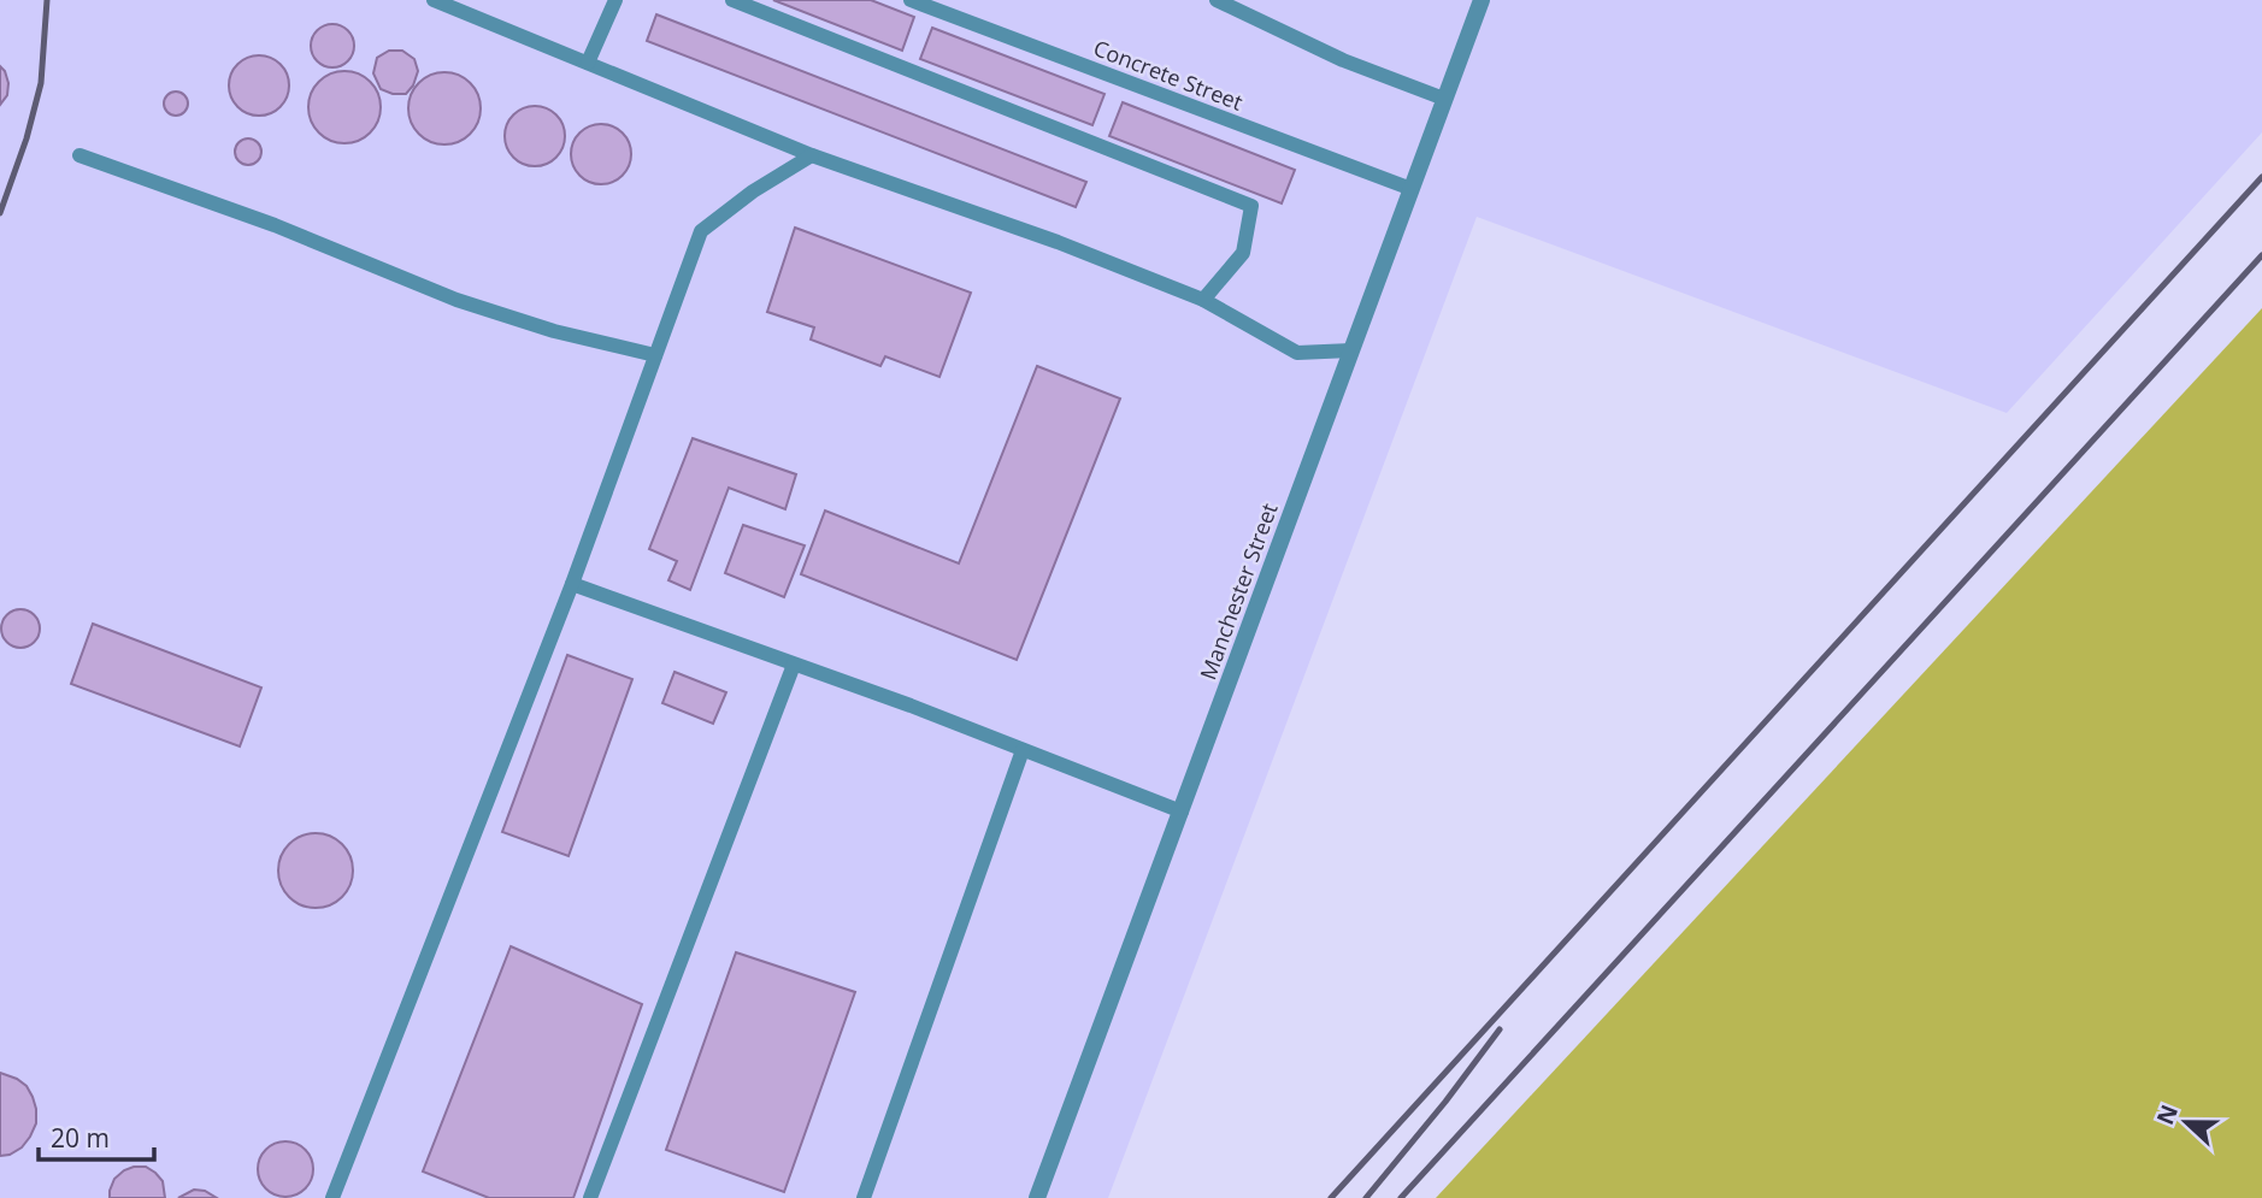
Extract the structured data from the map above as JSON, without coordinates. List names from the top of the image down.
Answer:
{
  "streets": {
    "street": ["Manchester Street"],
    "lane": ["Concrete Street"]
  },
  "crossings": [
    ["Concrete Street", "Manchester Street"]
  ],
  "scale_bar": "20 m",
  "north": "left"
}
